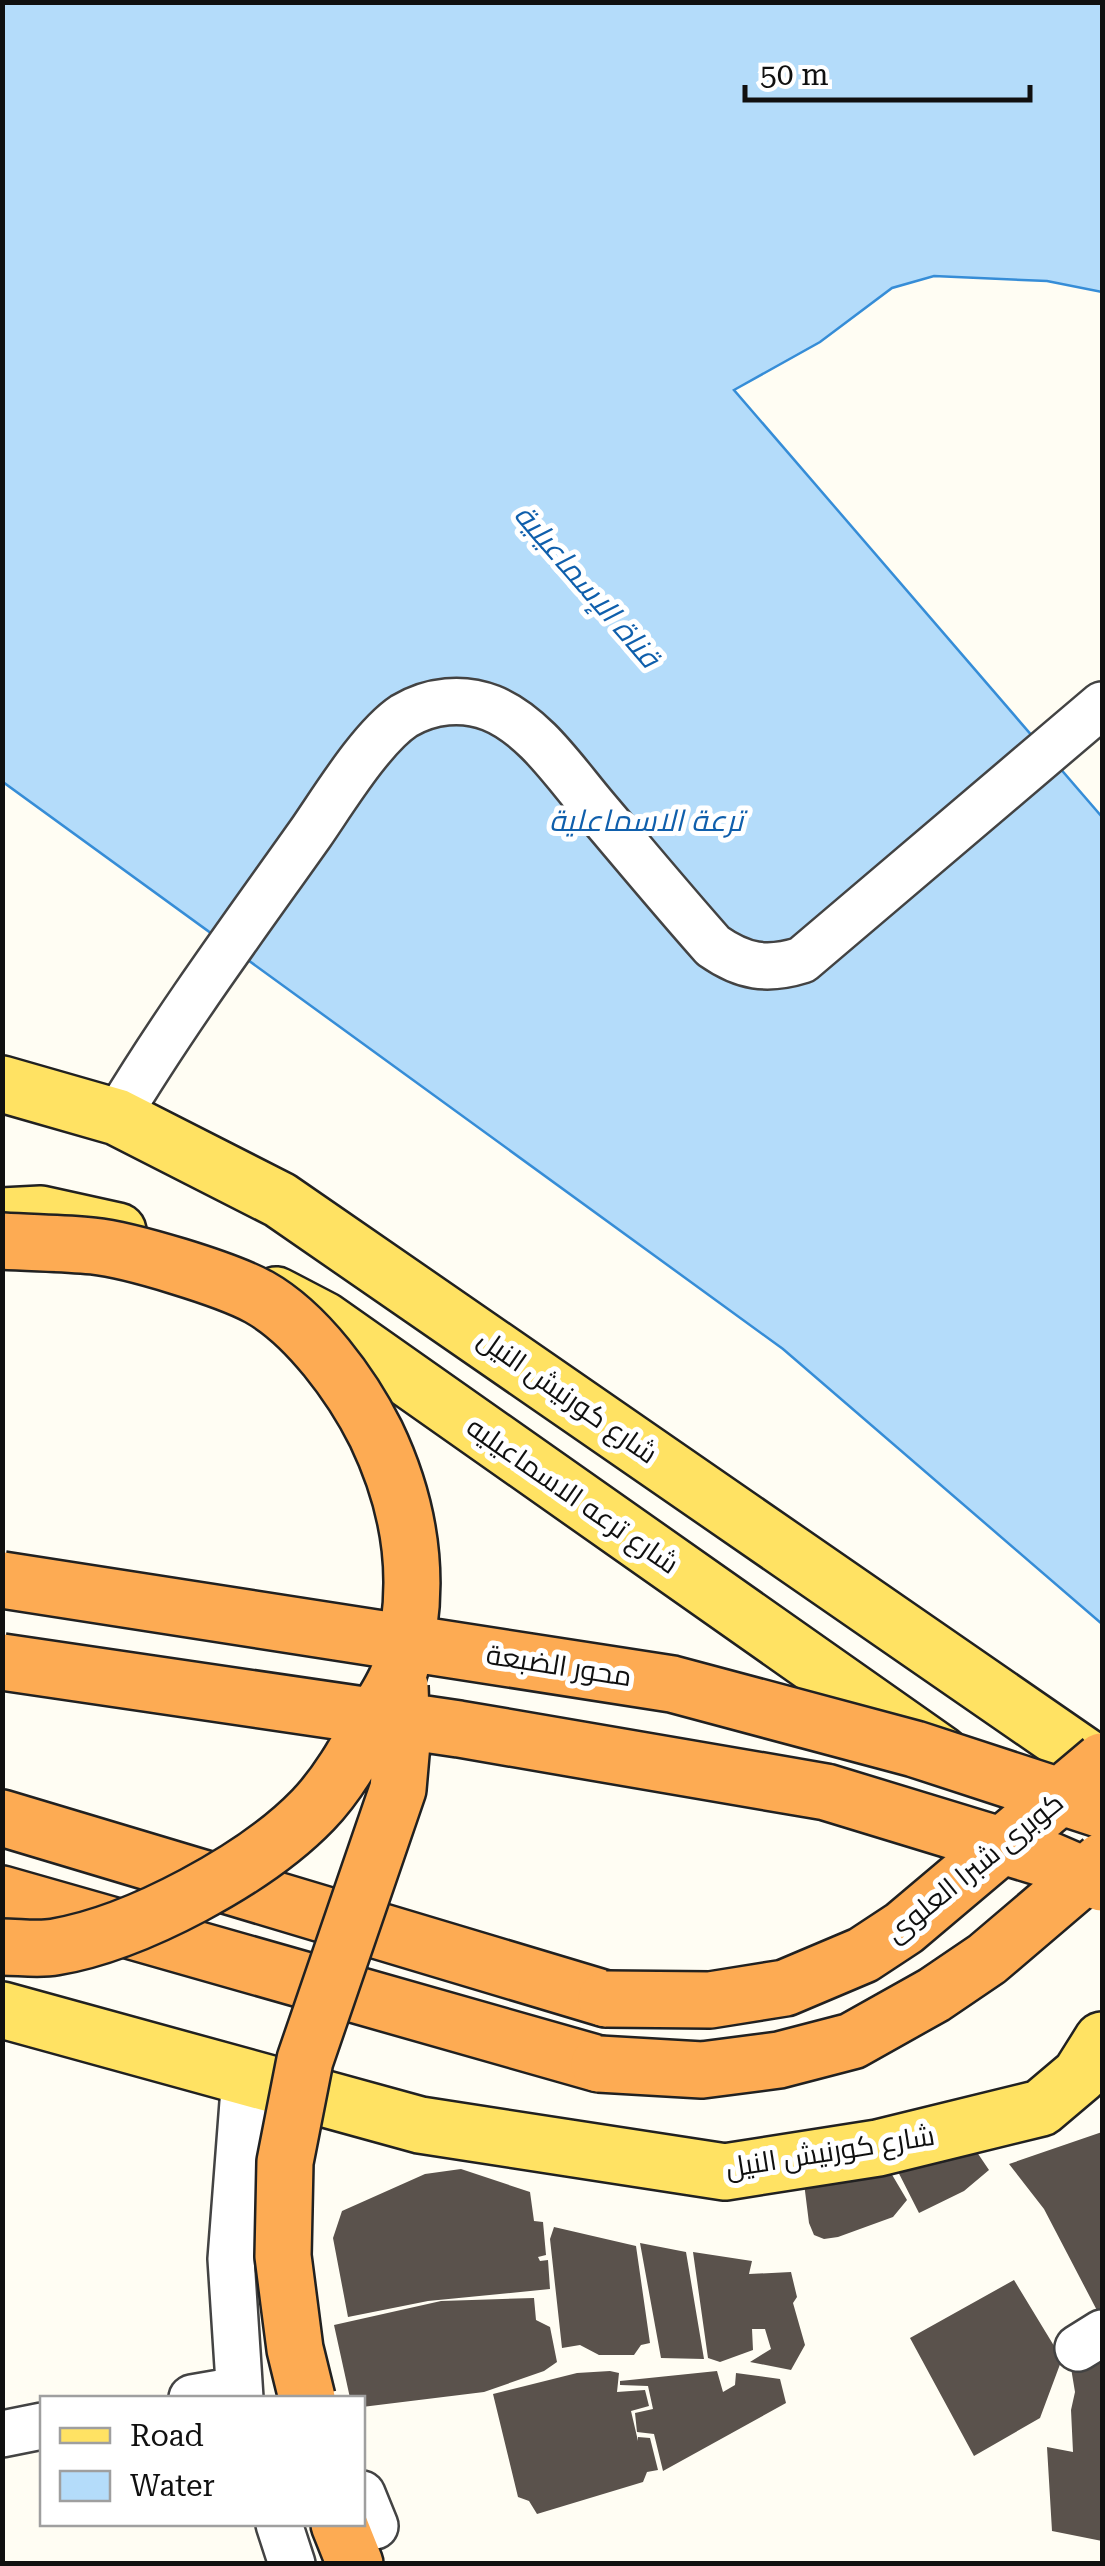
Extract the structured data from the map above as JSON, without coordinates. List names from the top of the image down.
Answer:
{
  "streets": {
    "highway": ["محور الضبعة", "كوبرى شبرا العلوى"],
    "main road": ["شارع كورنيش النيل", "شارع ترعه الاسماعيليه"]
  },
  "crossings": [
    ["شارع كورنيش النيل", "كوبرى شبرا العلوى"]
  ],
  "water": ["قناة الإسماعيلية", "ترعة الاسماعلية"],
  "legend": ["Road", "Water"],
  "scale_bar": "50 m"
}
